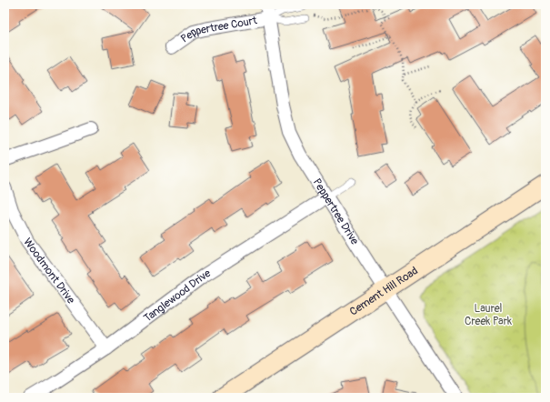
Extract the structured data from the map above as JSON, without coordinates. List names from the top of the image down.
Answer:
{
  "streets": {
    "street": [
      "Peppertree Court",
      "Peppertree Drive",
      "Woodmont Drive",
      "Cement Hill Road",
      "Tanglewood Drive"
    ]
  },
  "crossings": [
    ["Peppertree Court", "Peppertree Drive"],
    ["Peppertree Drive", "Cement Hill Road"],
    ["Peppertree Drive", "Tanglewood Drive"],
    ["Woodmont Drive", "Tanglewood Drive"]
  ],
  "parks": ["Laurel Creek Park"]
}
